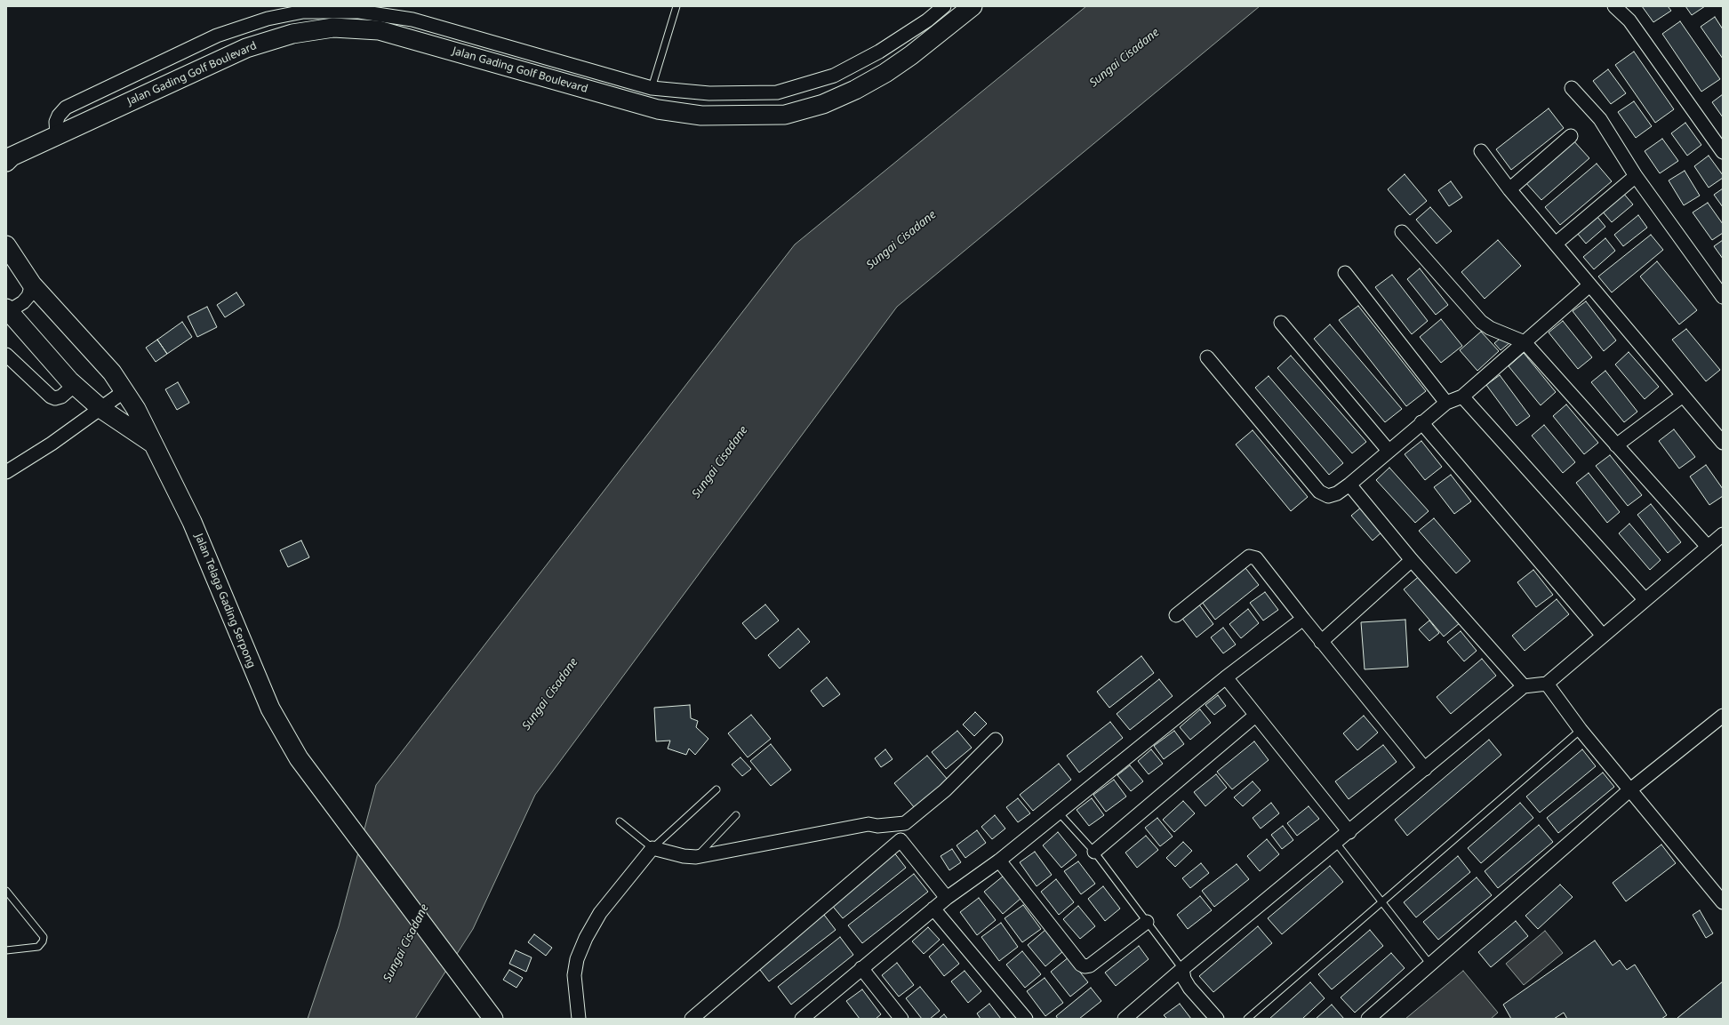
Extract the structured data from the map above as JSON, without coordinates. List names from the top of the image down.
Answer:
{
  "streets": {
    "main road": ["Jalan Gading Golf Boulevard", "Jalan Telaga Gading Serpong"]
  },
  "water": ["Sungai Cisadane"]
}
